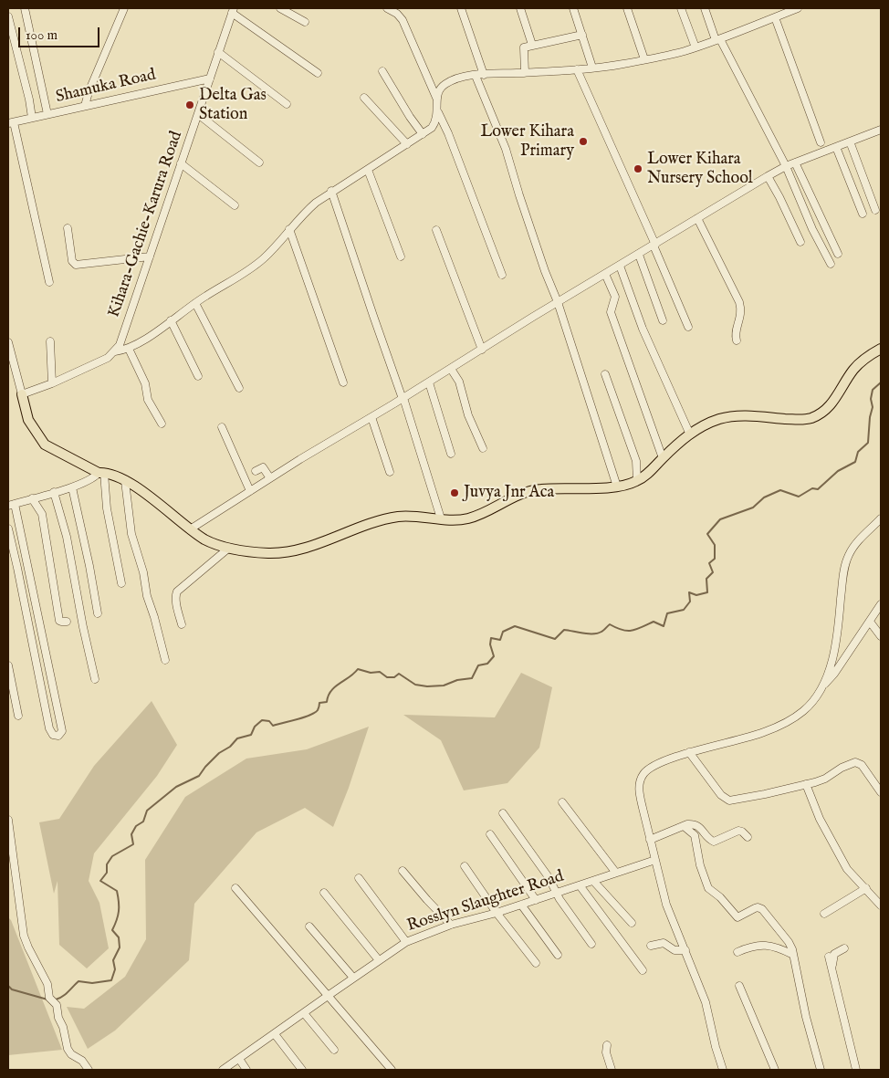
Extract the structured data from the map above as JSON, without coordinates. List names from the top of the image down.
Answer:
{
  "streets": {
    "street": ["Shamuka Road", "Kihara-Gachie-Karura Road", "Rosslyn Slaughter Road"]
  },
  "crossings": [
    ["Shamuka Road", "Kihara-Gachie-Karura Road"]
  ],
  "places": [
    "Delta Gas Station",
    "Lower Kihara Primary",
    "Lower Kihara Nursery School",
    "Juvya Jnr Aca"
  ],
  "scale_bar": "100 m"
}
